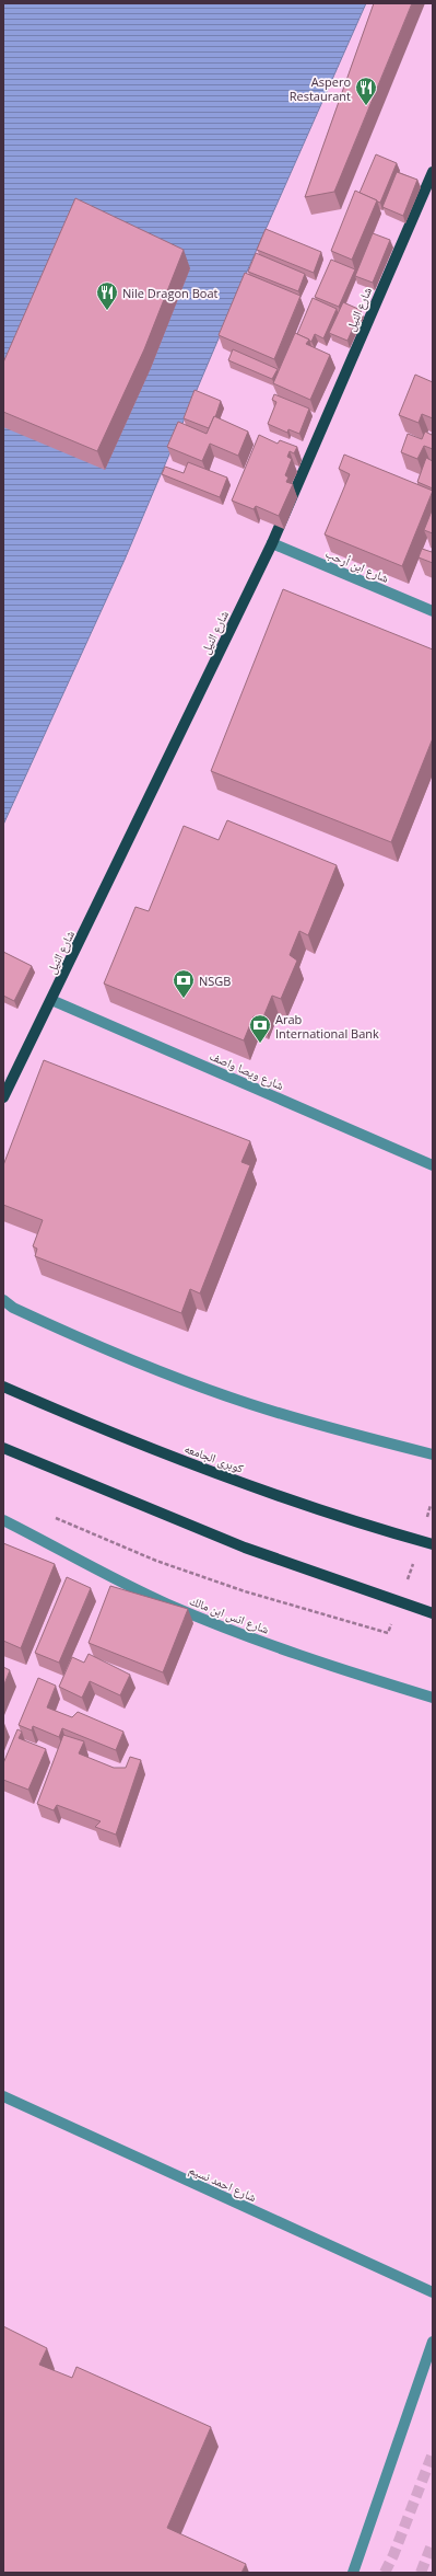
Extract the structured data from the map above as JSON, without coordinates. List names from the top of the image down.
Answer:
{
  "streets": {
    "main road": ["شارع النيل", "كوبرى الجامعه"],
    "street": [
      "شارع ابن أرحب",
      "شارع ويصا واصف",
      "شارع انس ابن مالك",
      "شارع احمد نسيم"
    ]
  },
  "crossings": [
    ["شارع النيل", "شارع ابن أرحب"],
    ["شارع النيل", "شارع ويصا واصف"]
  ],
  "places": {
    "restaurant": ["Aspero Restaurant", "Nile Dragon Boat"],
    "bank": ["NSGB", "Arab International Bank"]
  }
}
